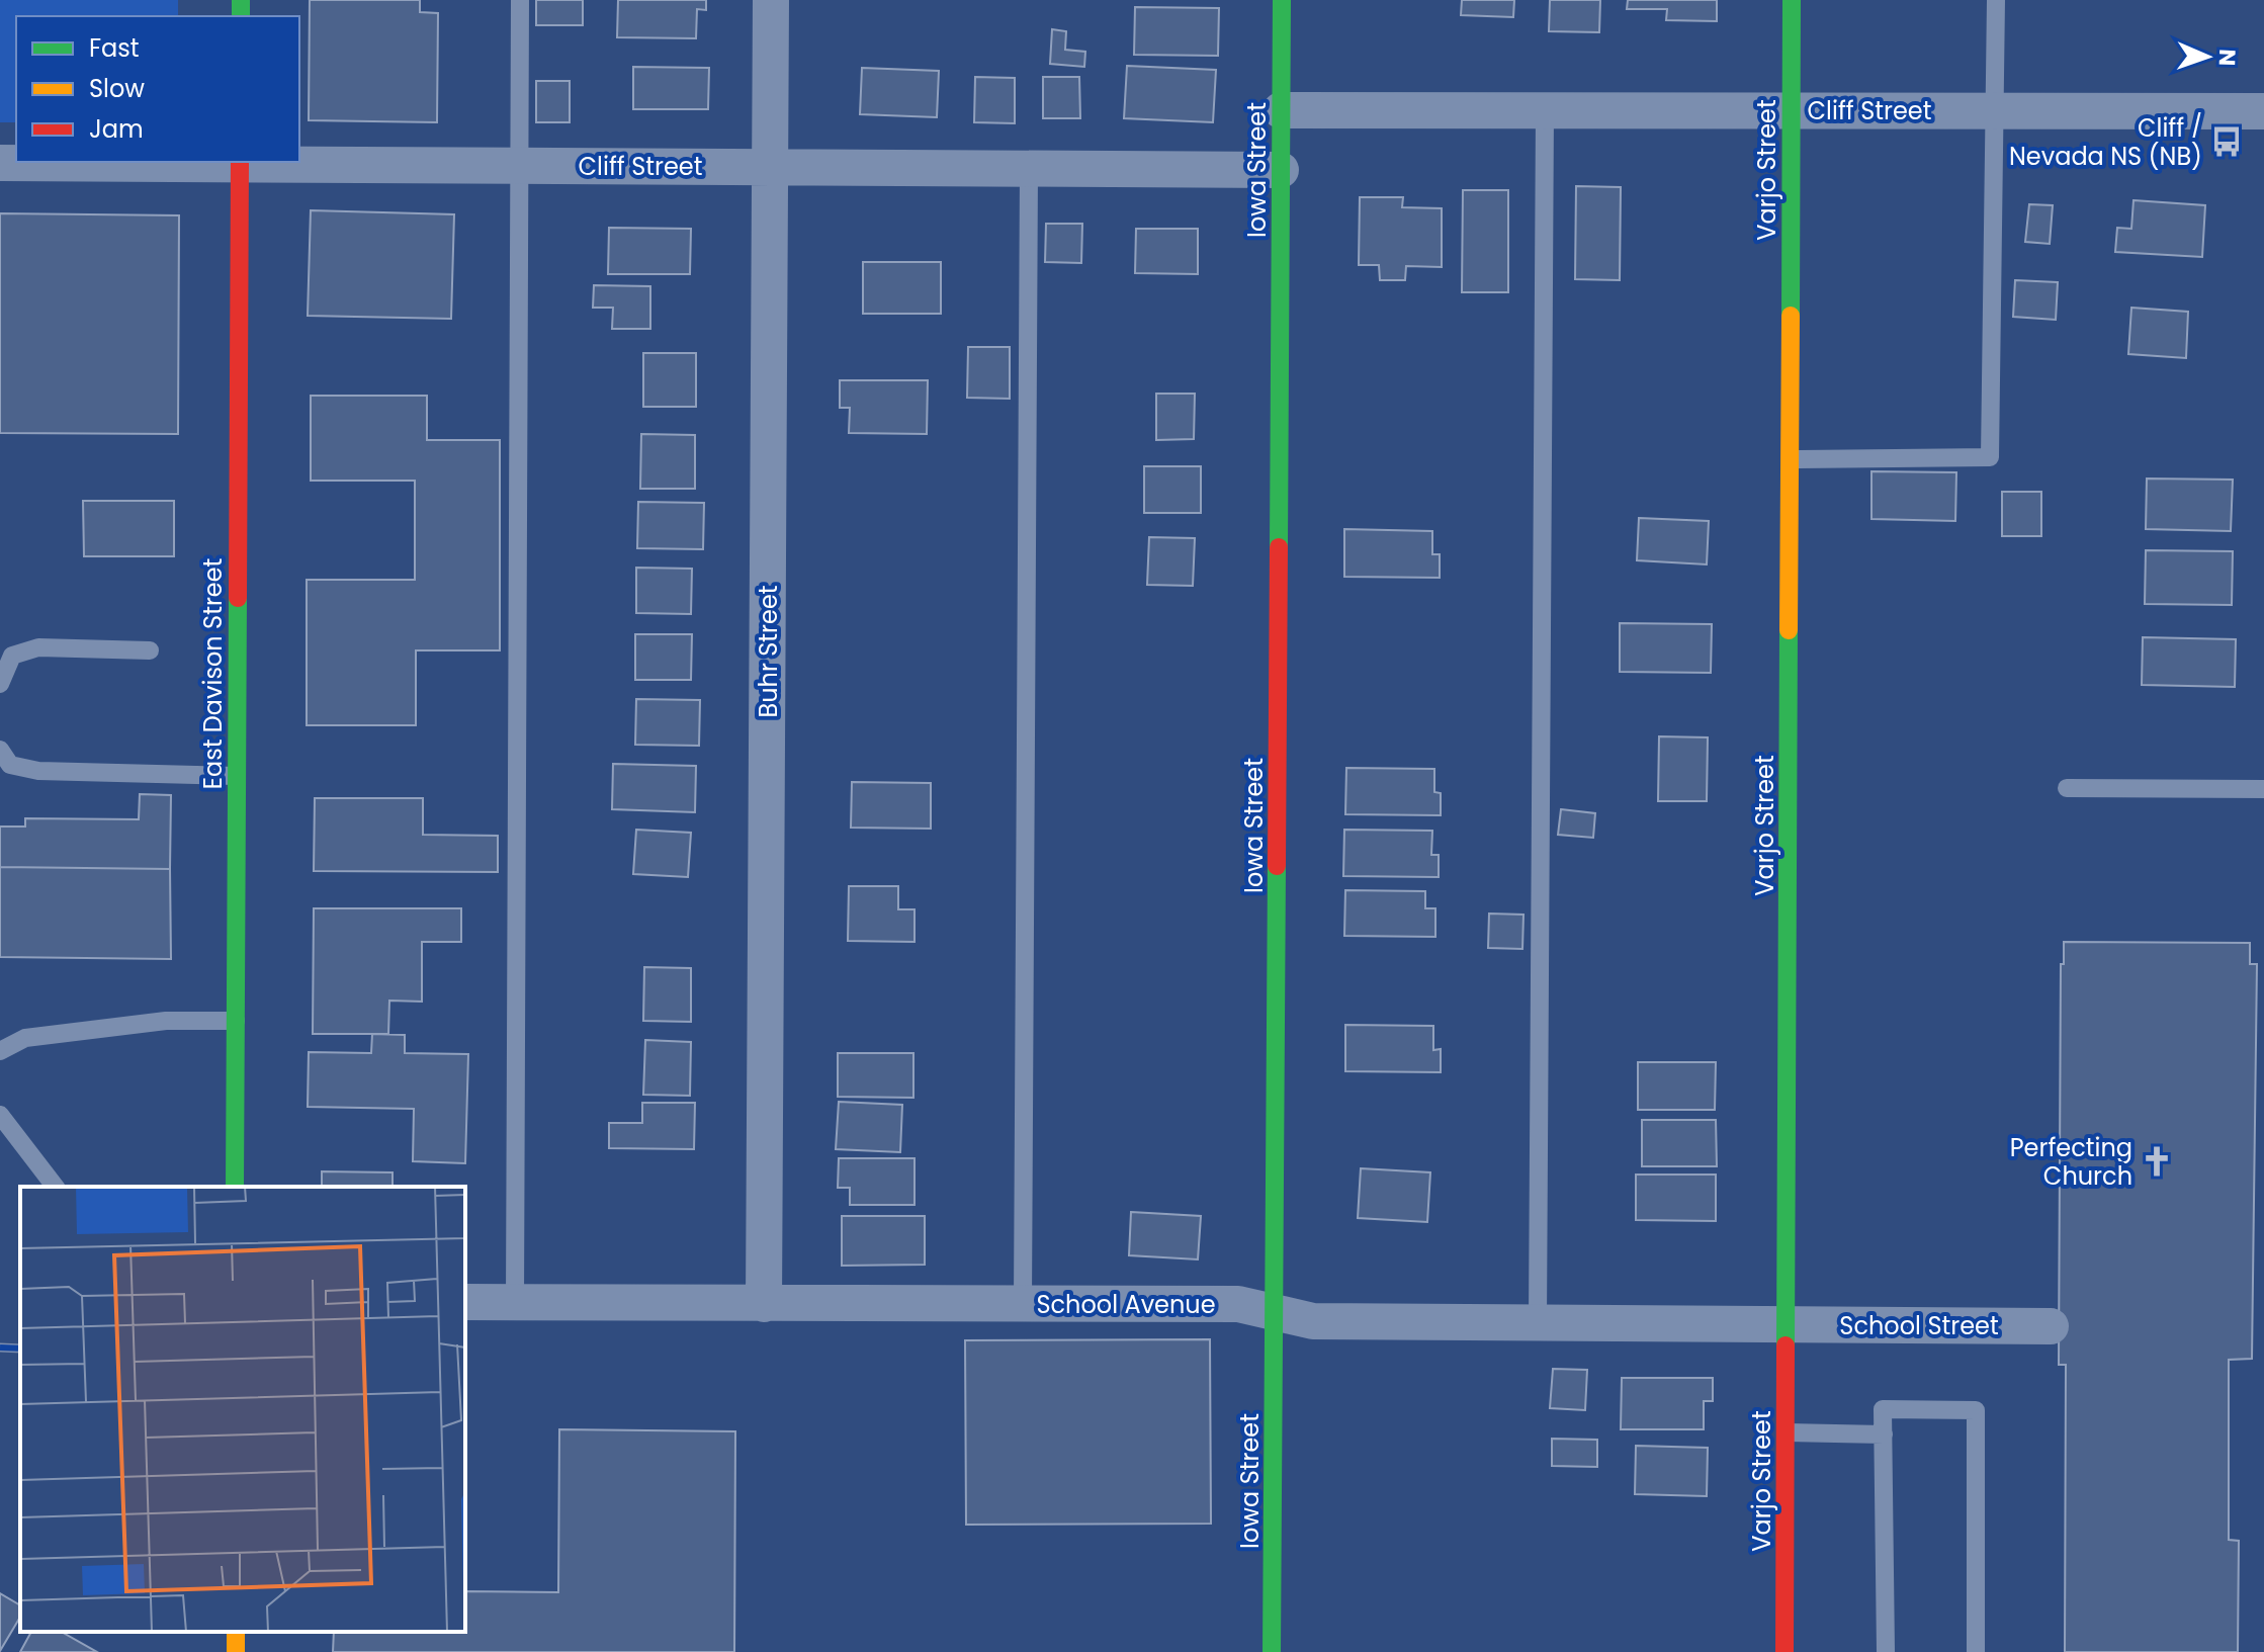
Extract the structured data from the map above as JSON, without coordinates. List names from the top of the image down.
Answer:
{
  "streets": {
    "street": [
      "Cliff Street",
      "Iowa Street",
      "Varjo Street",
      "Buhr Street",
      "East Davison Street",
      "School Avenue",
      "School Street"
    ]
  },
  "crossings": [
    ["Cliff Street", "Iowa Street"],
    ["Cliff Street", "Varjo Street"],
    ["Cliff Street", "Buhr Street"],
    ["Cliff Street", "East Davison Street"],
    ["Iowa Street", "School Avenue"],
    ["Varjo Street", "School Avenue"],
    ["Varjo Street", "School Street"],
    ["Buhr Street", "School Avenue"],
    ["School Avenue", "School Street"]
  ],
  "places": {
    "bus stop": ["Cliff / Nevada NS (NB)"],
    "church": ["Perfecting Church"]
  },
  "legend": ["Fast", "Slow", "Jam"],
  "north": "right"
}
